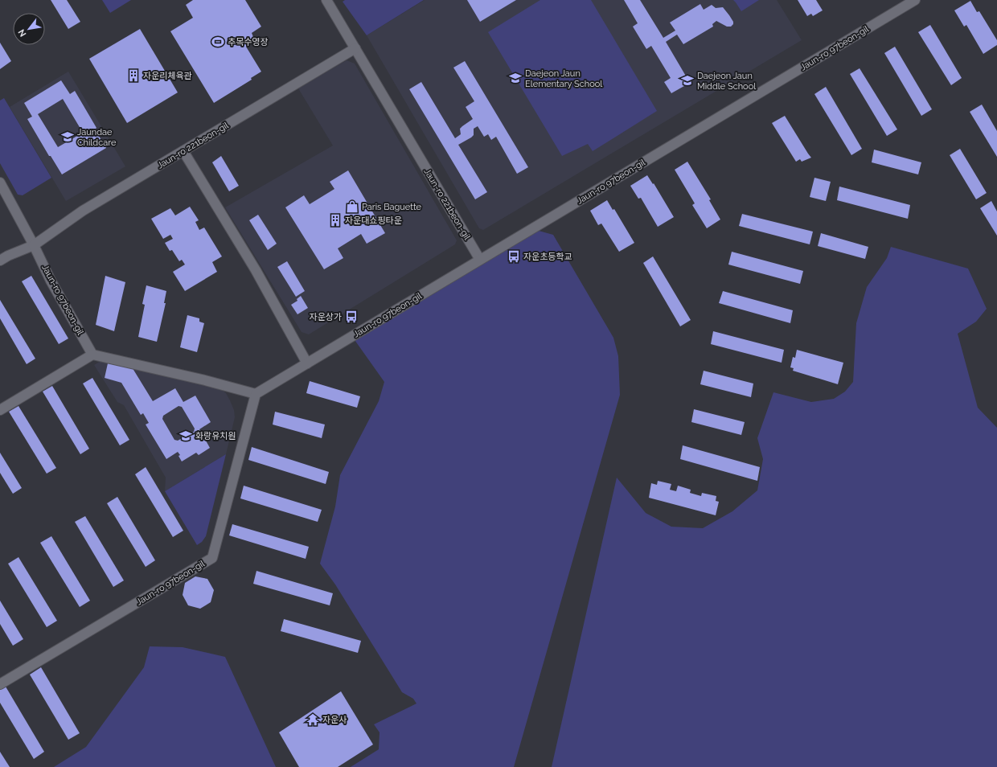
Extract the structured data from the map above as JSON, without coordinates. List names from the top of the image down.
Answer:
{
  "streets": {
    "street": ["Jaun-ro 97beon-gil", "Jaun-ro 221beon-gil"]
  },
  "crossings": [
    ["Jaun-ro 97beon-gil", "Jaun-ro 221beon-gil"]
  ],
  "places": {
    "sports": ["추목수영장"],
    "building": ["자운리체육관", "자운대쇼핑타운"],
    "school or university": [
      "Daejeon Jaun Elementary School",
      "Daejeon Jaun Middle School",
      "Jaundae Childcare",
      "화랑유치원"
    ],
    "shop": ["Paris Baguette"],
    "bus stop": ["자운초등학교", "자운상가"],
    "temple": ["자운사"]
  },
  "north": "bottom left"
}
